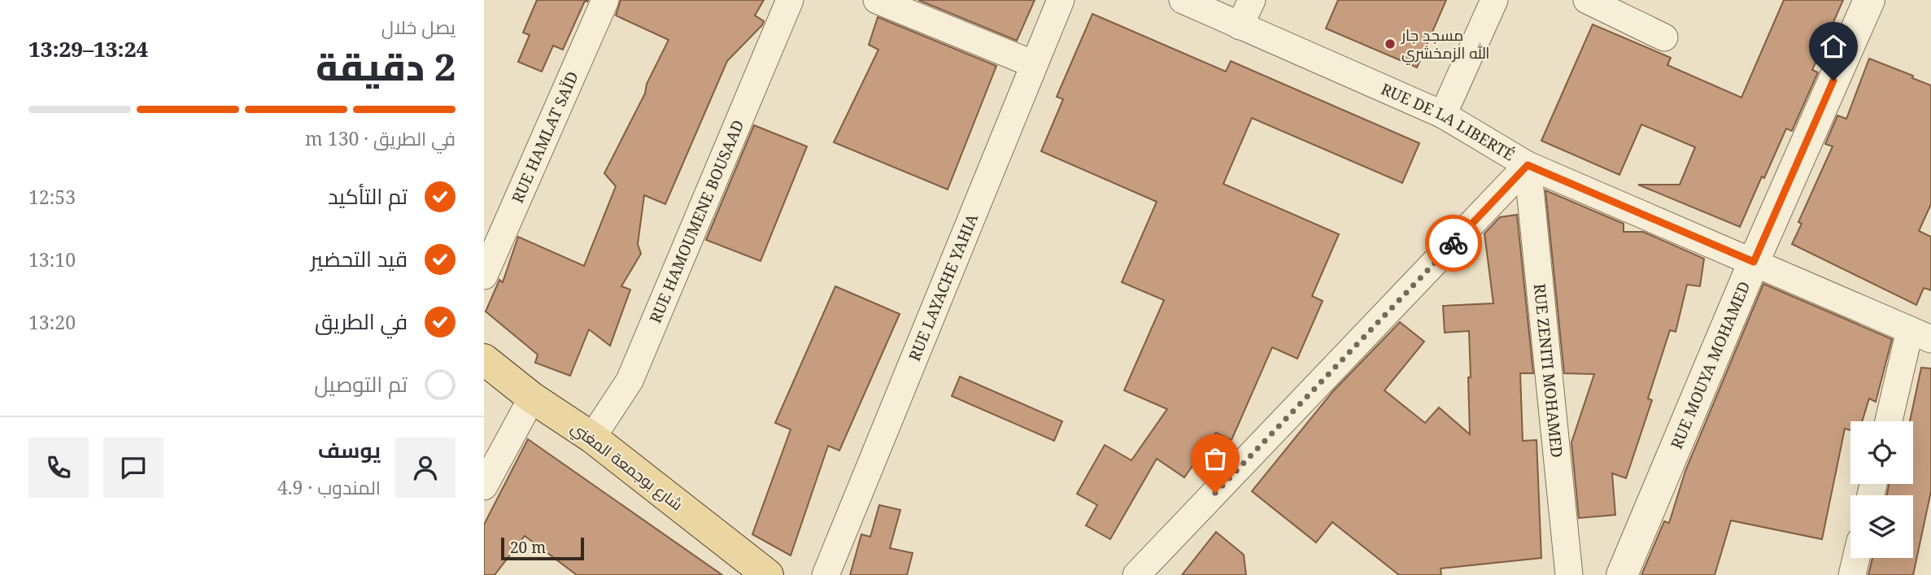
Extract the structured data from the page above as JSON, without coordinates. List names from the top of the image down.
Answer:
{
  "streets": {
    "main road": ["شارع بوجمعة المغني"],
    "street": [
      "RUE DE LA LIBERTÉ",
      "RUE HAMLAT SAÏD",
      "RUE HAMOUMENE BOUSAAD",
      "RUE LAYACHE YAHIA",
      "RUE MOUYA MOHAMED",
      "RUE ZENITI MOHAMED"
    ]
  },
  "crossings": [
    ["RUE DE LA LIBERTÉ", "RUE MOUYA MOHAMED"],
    ["RUE DE LA LIBERTÉ", "RUE ZENITI MOHAMED"],
    ["RUE HAMOUMENE BOUSAAD", "شارع بوجمعة المغني"]
  ],
  "places": ["مسجد جار الله الزمخشري"],
  "scale_bar": "20 m",
  "page": {
    "heading": ["2 دقيقة", "يصل خلال", "13:24–13:29"],
    "panel": ["يوسف", "المندوب · 4.9"],
    "bar": "في الطريق · 130 m",
    "list": [
      ["تم التأكيد", "12:53"],
      ["قيد التحضير", "13:10"],
      ["في الطريق", "13:20"],
      "تم التوصيل"
    ],
    "scale": "20 m"
  }
}
